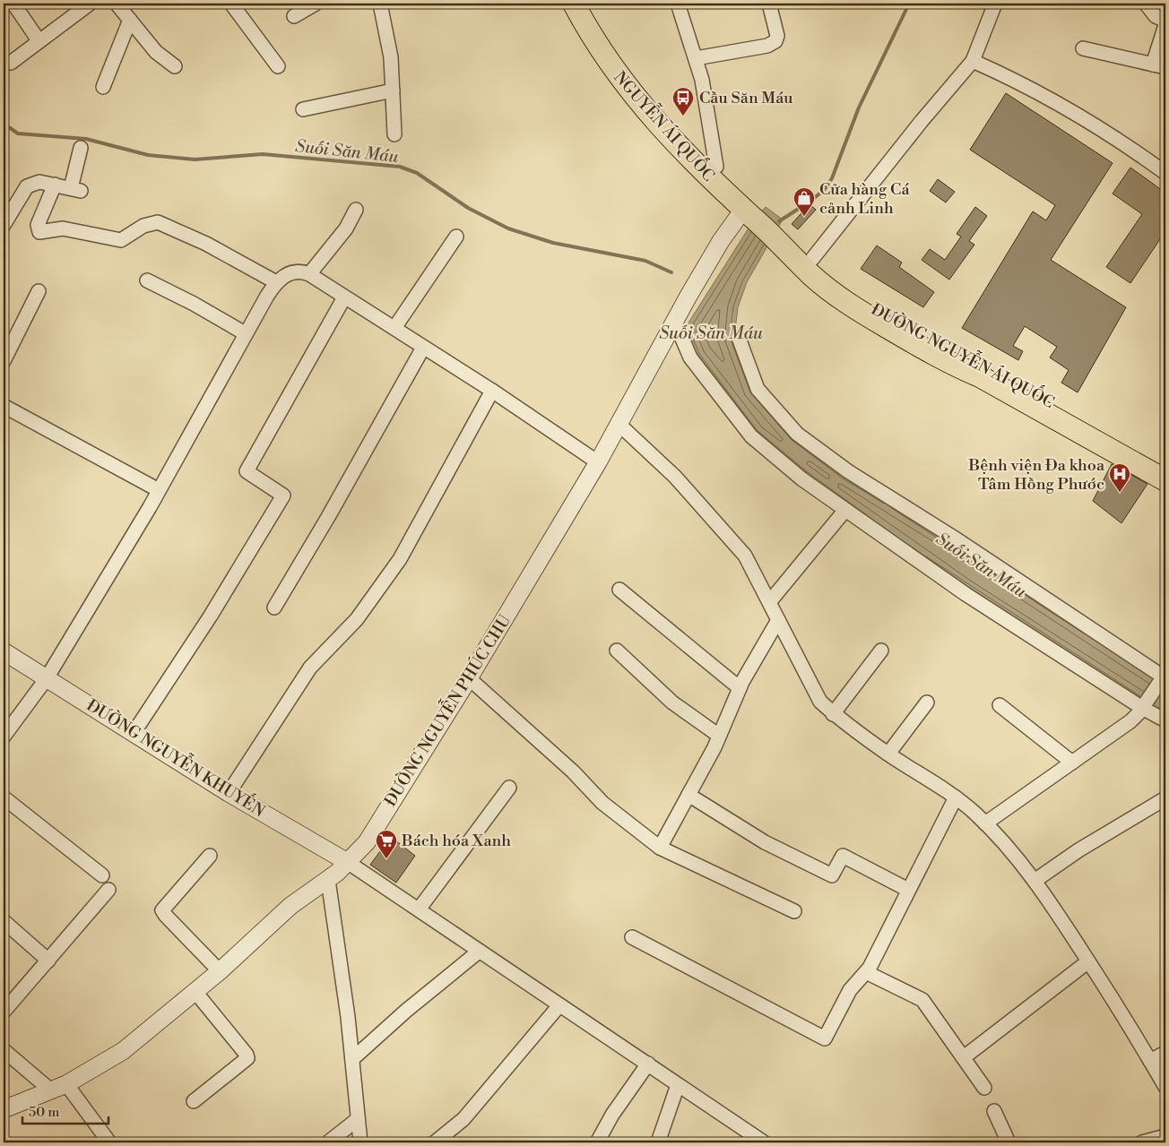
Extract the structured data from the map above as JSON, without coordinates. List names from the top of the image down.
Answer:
{
  "streets": {
    "main road": ["NGUYỄN ÁI QUỐC", "ĐƯỜNG NGUYỄN ÁI QUỐC"],
    "street": ["ĐƯỜNG NGUYỄN PHÚC CHU", "ĐƯỜNG NGUYỄN KHUYẾN"]
  },
  "crossings": [
    ["NGUYỄN ÁI QUỐC", "ĐƯỜNG NGUYỄN ÁI QUỐC"],
    ["NGUYỄN ÁI QUỐC", "ĐƯỜNG NGUYỄN PHÚC CHU"],
    ["ĐƯỜNG NGUYỄN ÁI QUỐC", "ĐƯỜNG NGUYỄN PHÚC CHU"],
    ["ĐƯỜNG NGUYỄN PHÚC CHU", "ĐƯỜNG NGUYỄN KHUYẾN"]
  ],
  "water": ["Suối Săn Máu"],
  "places": {
    "bus stop": ["Cầu Săn Máu"],
    "shop": ["Cửa hàng Cá cảnh Linh"],
    "hospital": ["Bệnh viện Đa khoa Tâm Hồng Phước"],
    "supermarket": ["Bách hóa Xanh"]
  },
  "scale_bar": "50 m"
}
